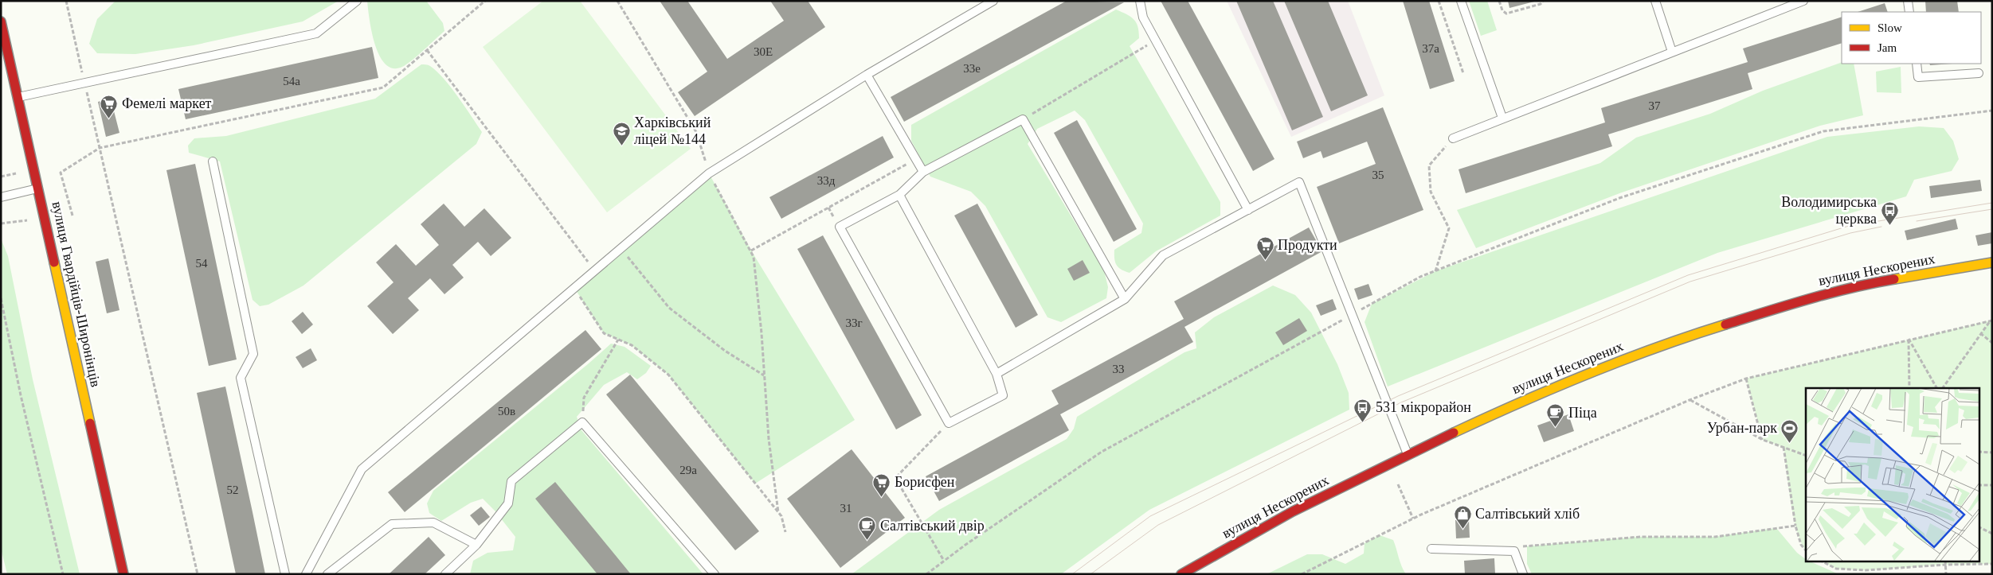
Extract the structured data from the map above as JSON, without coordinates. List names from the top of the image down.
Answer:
{
  "streets": {
    "main road": ["вулиця Нескорених", "вулиця Гвардійців-Широнінців"]
  },
  "places": {
    "supermarket": ["Фемелі маркет", "Продукти", "Борисфен"],
    "school or university": ["Харківський ліцей №144"],
    "bus stop": ["Володимирська церква", "531 мікрорайон"],
    "cafe": ["Піца", "Салтівський двір"],
    "sports": ["Урбан-парк"],
    "shop": ["Салтівський хліб"]
  },
  "house_numbers": [
    "37а",
    "30Е",
    "33е",
    "54а",
    "37",
    "35",
    "33д",
    "54",
    "33г",
    "33",
    "50в",
    "29а",
    "52",
    "31"
  ],
  "legend": ["Slow", "Jam"]
}
